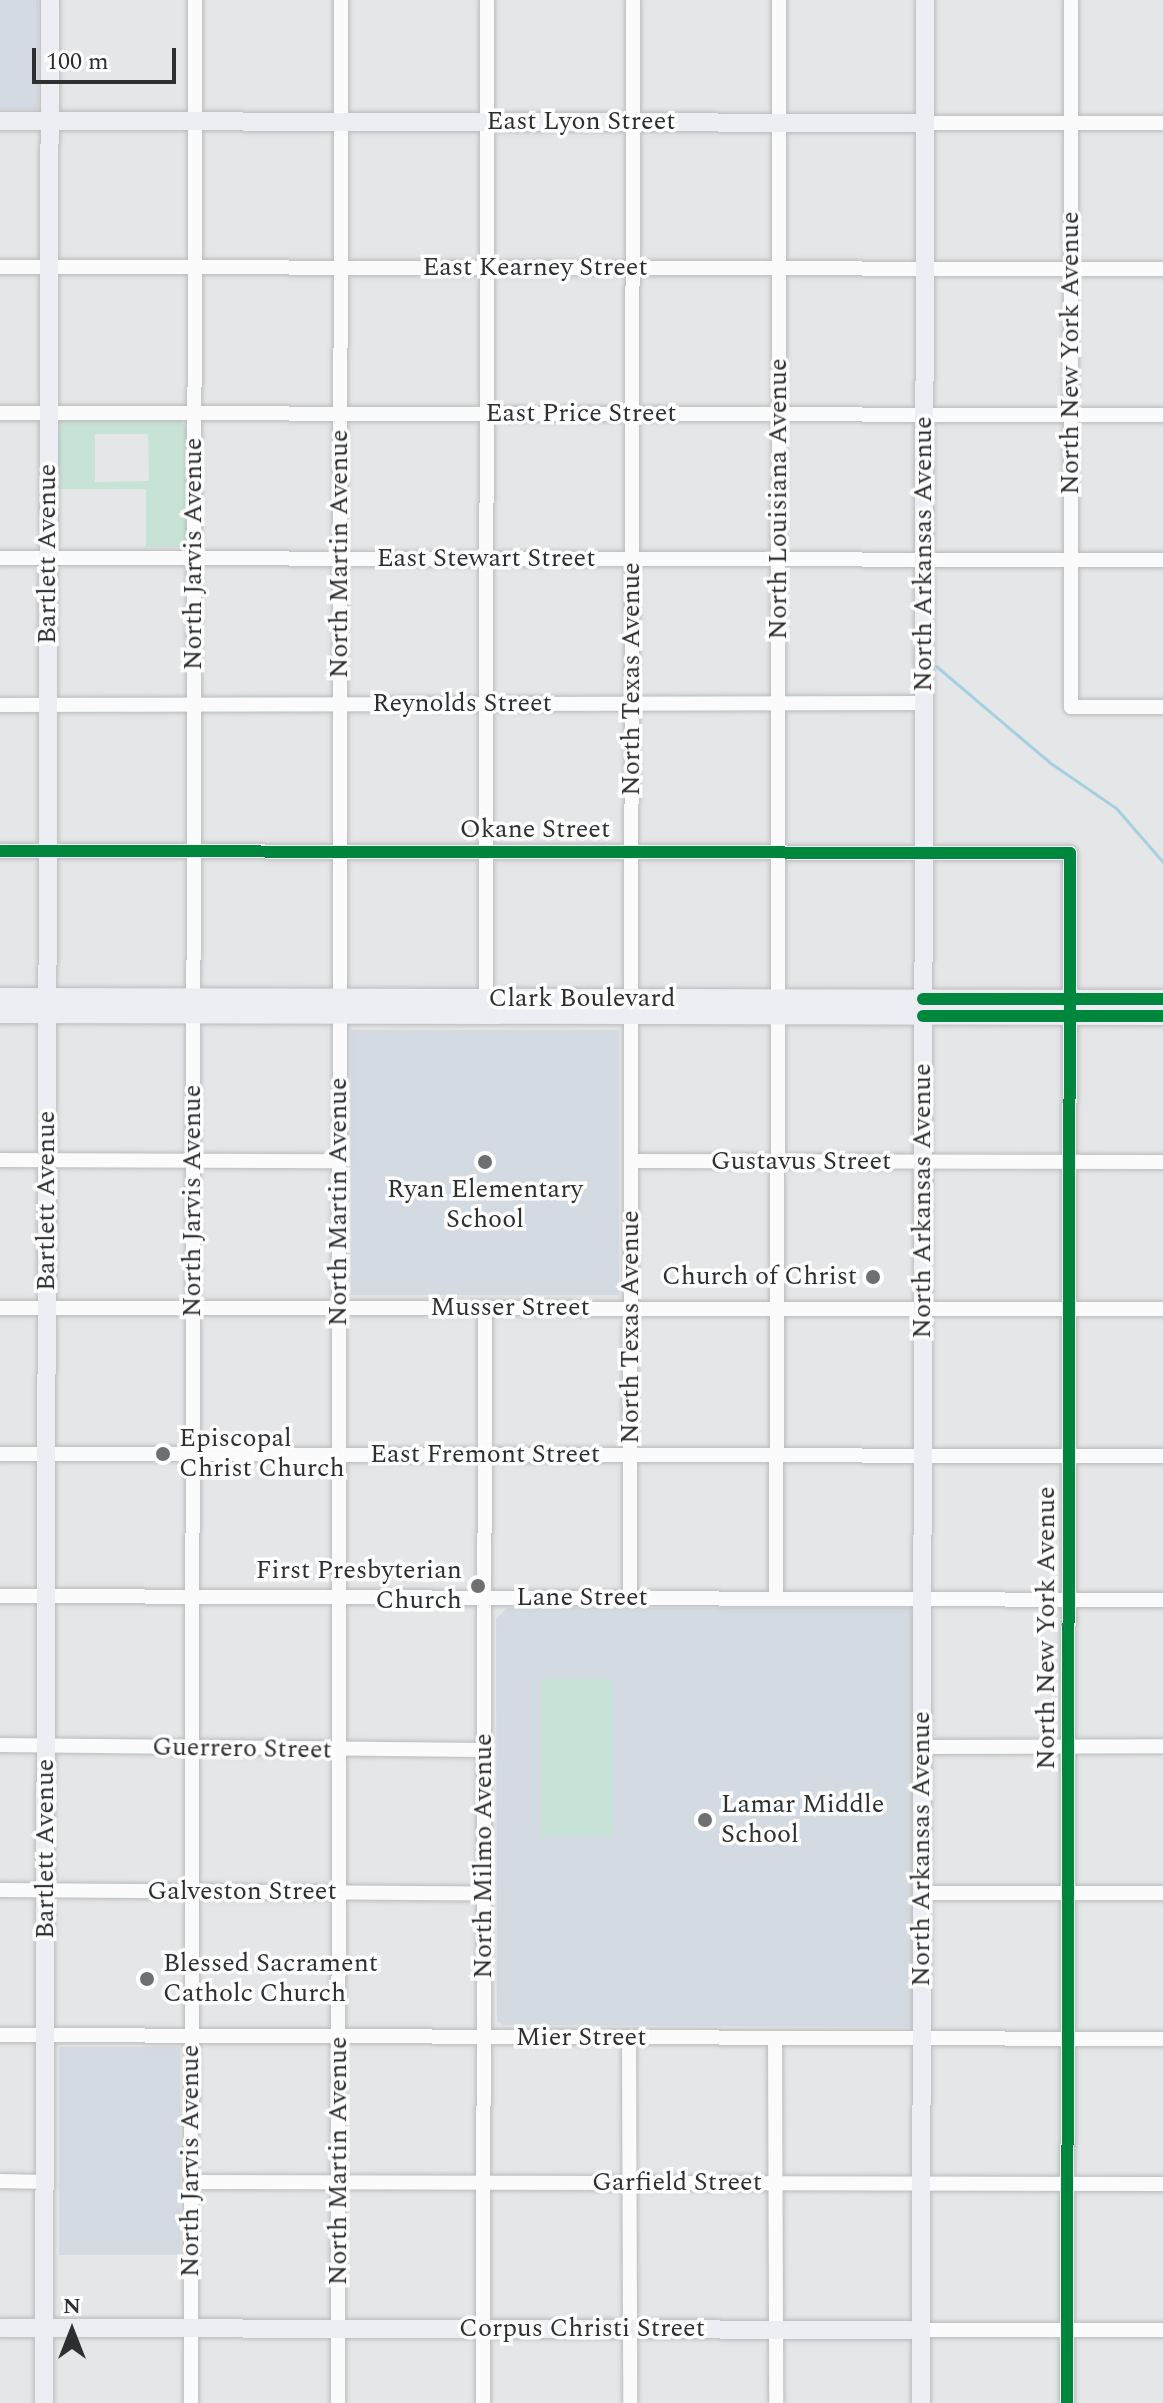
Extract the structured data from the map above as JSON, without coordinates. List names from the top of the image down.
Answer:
{
  "streets": {
    "main road": [
      "East Lyon Street",
      "Bartlett Avenue",
      "North Arkansas Avenue",
      "Clark Boulevard",
      "Corpus Christi Street"
    ],
    "street": [
      "East Kearney Street",
      "North New York Avenue",
      "East Price Street",
      "North Louisiana Avenue",
      "North Jarvis Avenue",
      "North Martin Avenue",
      "East Stewart Street",
      "North Texas Avenue",
      "Reynolds Street",
      "Okane Street",
      "Gustavus Street",
      "Musser Street",
      "East Fremont Street",
      "Lane Street",
      "Guerrero Street",
      "North Milmo Avenue",
      "Galveston Street",
      "Mier Street",
      "Garfield Street"
    ]
  },
  "crossings": [
    ["East Lyon Street", "North New York Avenue"],
    ["East Lyon Street", "North Louisiana Avenue"],
    ["East Lyon Street", "Bartlett Avenue"],
    ["East Lyon Street", "North Jarvis Avenue"],
    ["East Lyon Street", "North Martin Avenue"],
    ["East Lyon Street", "North Arkansas Avenue"],
    ["East Lyon Street", "North Texas Avenue"],
    ["East Kearney Street", "North New York Avenue"],
    ["East Kearney Street", "North Louisiana Avenue"],
    ["East Kearney Street", "Bartlett Avenue"],
    ["East Kearney Street", "North Jarvis Avenue"],
    ["East Kearney Street", "North Martin Avenue"],
    ["East Kearney Street", "North Arkansas Avenue"],
    ["East Kearney Street", "North Texas Avenue"],
    ["North New York Avenue", "East Price Street"],
    ["North New York Avenue", "East Stewart Street"],
    ["North New York Avenue", "Okane Street"],
    ["North New York Avenue", "Clark Boulevard"],
    ["North New York Avenue", "Gustavus Street"],
    ["North New York Avenue", "Musser Street"],
    ["North New York Avenue", "East Fremont Street"],
    ["North New York Avenue", "Lane Street"],
    ["North New York Avenue", "Mier Street"],
    ["North New York Avenue", "Garfield Street"],
    ["North New York Avenue", "Corpus Christi Street"],
    ["East Price Street", "North Louisiana Avenue"],
    ["East Price Street", "Bartlett Avenue"],
    ["East Price Street", "North Jarvis Avenue"],
    ["East Price Street", "North Martin Avenue"],
    ["East Price Street", "North Arkansas Avenue"],
    ["East Price Street", "North Texas Avenue"],
    ["North Louisiana Avenue", "East Stewart Street"],
    ["North Louisiana Avenue", "Reynolds Street"],
    ["North Louisiana Avenue", "Okane Street"],
    ["North Louisiana Avenue", "Clark Boulevard"],
    ["North Louisiana Avenue", "Gustavus Street"],
    ["North Louisiana Avenue", "Musser Street"],
    ["North Louisiana Avenue", "East Fremont Street"],
    ["North Louisiana Avenue", "Lane Street"],
    ["Bartlett Avenue", "East Stewart Street"],
    ["Bartlett Avenue", "Reynolds Street"],
    ["Bartlett Avenue", "Okane Street"],
    ["Bartlett Avenue", "Clark Boulevard"],
    ["Bartlett Avenue", "Musser Street"],
    ["Bartlett Avenue", "East Fremont Street"],
    ["Bartlett Avenue", "Lane Street"],
    ["Bartlett Avenue", "Guerrero Street"],
    ["Bartlett Avenue", "Galveston Street"],
    ["Bartlett Avenue", "Mier Street"],
    ["Bartlett Avenue", "Corpus Christi Street"],
    ["North Jarvis Avenue", "East Stewart Street"],
    ["North Jarvis Avenue", "Reynolds Street"],
    ["North Jarvis Avenue", "Okane Street"],
    ["North Jarvis Avenue", "Clark Boulevard"],
    ["North Jarvis Avenue", "Musser Street"],
    ["North Jarvis Avenue", "East Fremont Street"],
    ["North Jarvis Avenue", "Lane Street"],
    ["North Jarvis Avenue", "Guerrero Street"],
    ["North Jarvis Avenue", "Galveston Street"],
    ["North Jarvis Avenue", "Mier Street"],
    ["North Jarvis Avenue", "Garfield Street"],
    ["North Jarvis Avenue", "Corpus Christi Street"],
    ["North Martin Avenue", "East Stewart Street"],
    ["North Martin Avenue", "Reynolds Street"],
    ["North Martin Avenue", "Okane Street"],
    ["North Martin Avenue", "Clark Boulevard"],
    ["North Martin Avenue", "Musser Street"],
    ["North Martin Avenue", "East Fremont Street"],
    ["North Martin Avenue", "Lane Street"],
    ["North Martin Avenue", "Guerrero Street"],
    ["North Martin Avenue", "Galveston Street"],
    ["North Martin Avenue", "Mier Street"],
    ["North Martin Avenue", "Garfield Street"],
    ["North Martin Avenue", "Corpus Christi Street"],
    ["North Arkansas Avenue", "East Stewart Street"],
    ["North Arkansas Avenue", "Reynolds Street"],
    ["North Arkansas Avenue", "Okane Street"],
    ["North Arkansas Avenue", "Clark Boulevard"],
    ["North Arkansas Avenue", "Gustavus Street"],
    ["North Arkansas Avenue", "Musser Street"],
    ["North Arkansas Avenue", "East Fremont Street"],
    ["North Arkansas Avenue", "Lane Street"],
    ["North Arkansas Avenue", "Mier Street"],
    ["North Arkansas Avenue", "Garfield Street"],
    ["North Arkansas Avenue", "Corpus Christi Street"],
    ["East Stewart Street", "North Texas Avenue"],
    ["North Texas Avenue", "Reynolds Street"],
    ["North Texas Avenue", "Okane Street"],
    ["North Texas Avenue", "Clark Boulevard"],
    ["North Texas Avenue", "Gustavus Street"],
    ["North Texas Avenue", "Musser Street"],
    ["North Texas Avenue", "East Fremont Street"],
    ["North Texas Avenue", "Lane Street"],
    ["Musser Street", "North Milmo Avenue"],
    ["East Fremont Street", "North Milmo Avenue"],
    ["Lane Street", "North Milmo Avenue"],
    ["Guerrero Street", "North Milmo Avenue"],
    ["North Milmo Avenue", "Galveston Street"],
    ["North Milmo Avenue", "Mier Street"],
    ["North Milmo Avenue", "Garfield Street"],
    ["North Milmo Avenue", "Corpus Christi Street"]
  ],
  "places": [
    "Ryan Elementary School",
    "Church of Christ",
    "Episcopal Christ Church",
    "First Presbyterian Church",
    "Lamar Middle School",
    "Blessed Sacrament Catholc Church"
  ],
  "scale_bar": "100 m",
  "north": "top"
}
